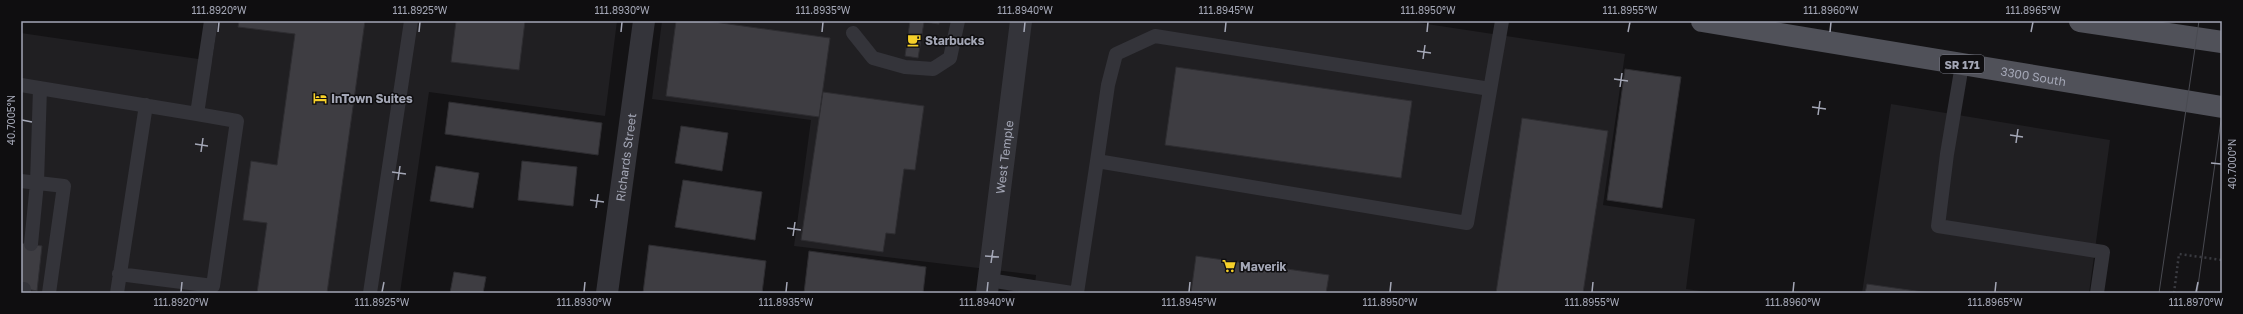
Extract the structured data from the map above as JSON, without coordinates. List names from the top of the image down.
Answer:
{
  "streets": {
    "main road": ["SR 171", "3300 South"],
    "street": ["Richards Street", "West Temple"]
  },
  "places": {
    "cafe": ["Starbucks"],
    "hotel": ["InTown Suites"],
    "supermarket": ["Maverik"]
  },
  "coordinates": [
    "111.8920°W",
    "111.8925°W",
    "111.8930°W",
    "111.8935°W",
    "111.8940°W",
    "111.8945°W",
    "111.8950°W",
    "111.8955°W",
    "111.8960°W",
    "111.8965°W",
    "40.7005°N",
    "40.7000°N",
    "111.8970°W"
  ]
}
